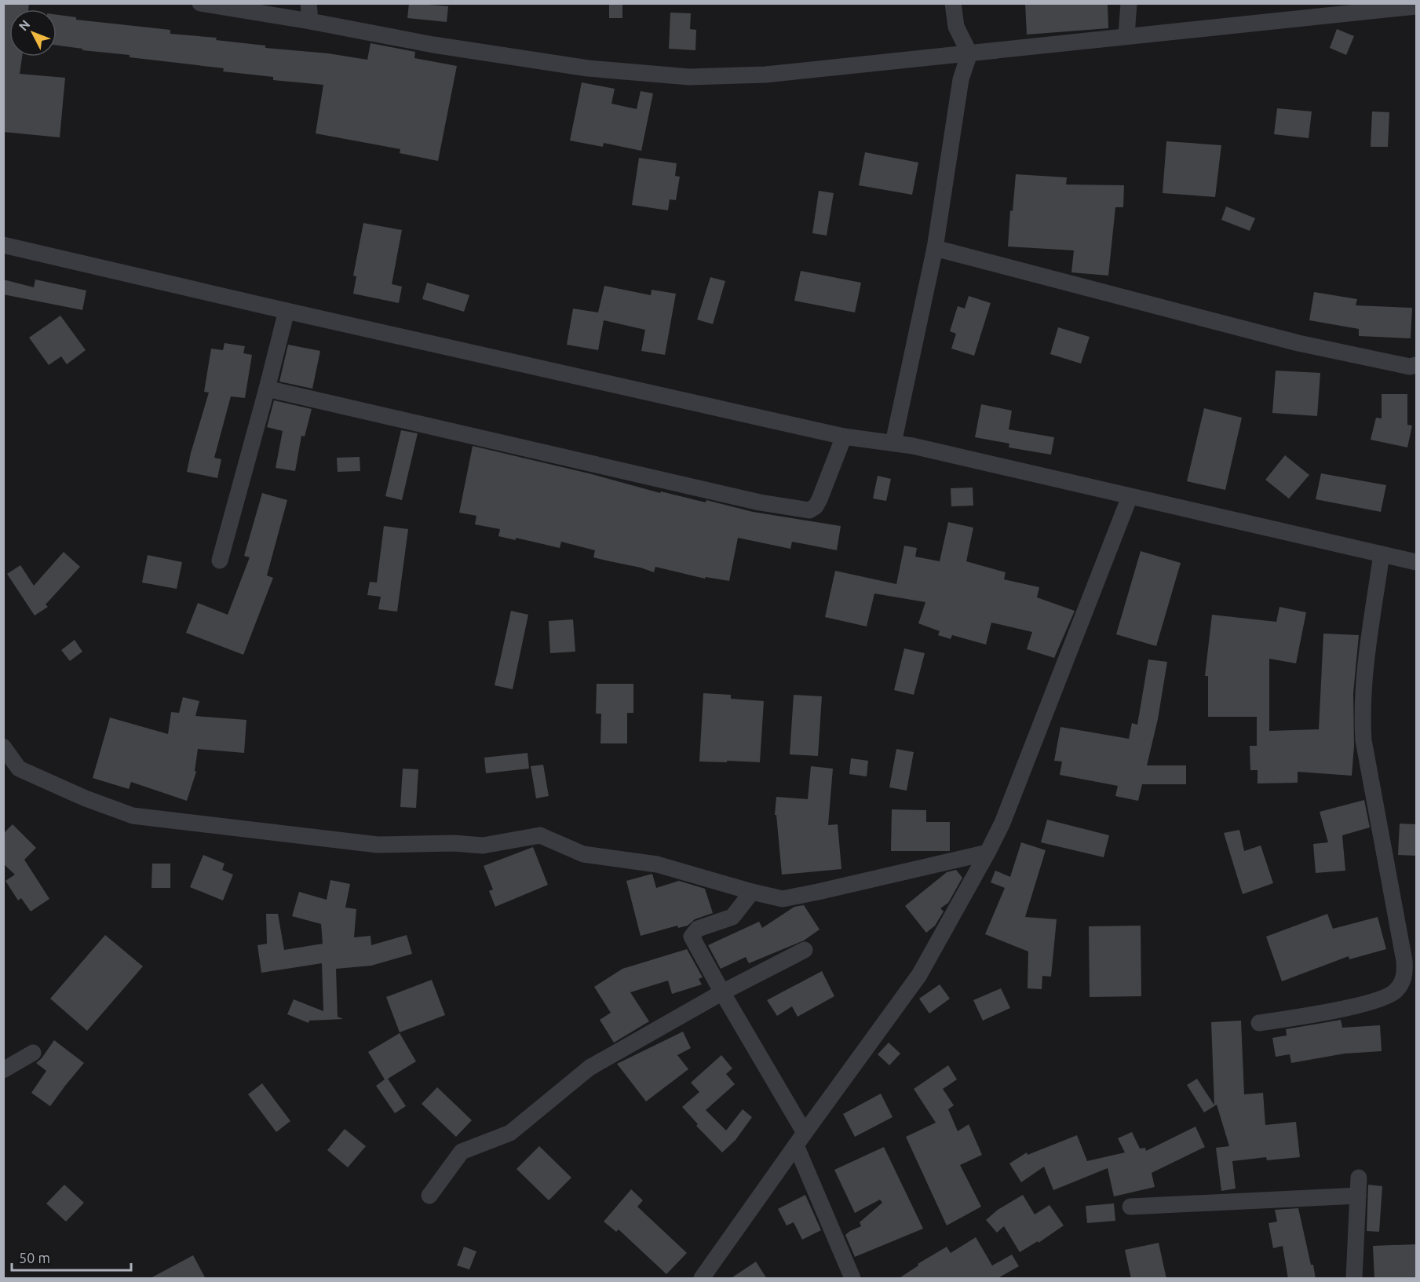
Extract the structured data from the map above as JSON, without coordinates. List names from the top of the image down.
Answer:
{
  "scale_bar": "50 m",
  "north": "top left"
}
